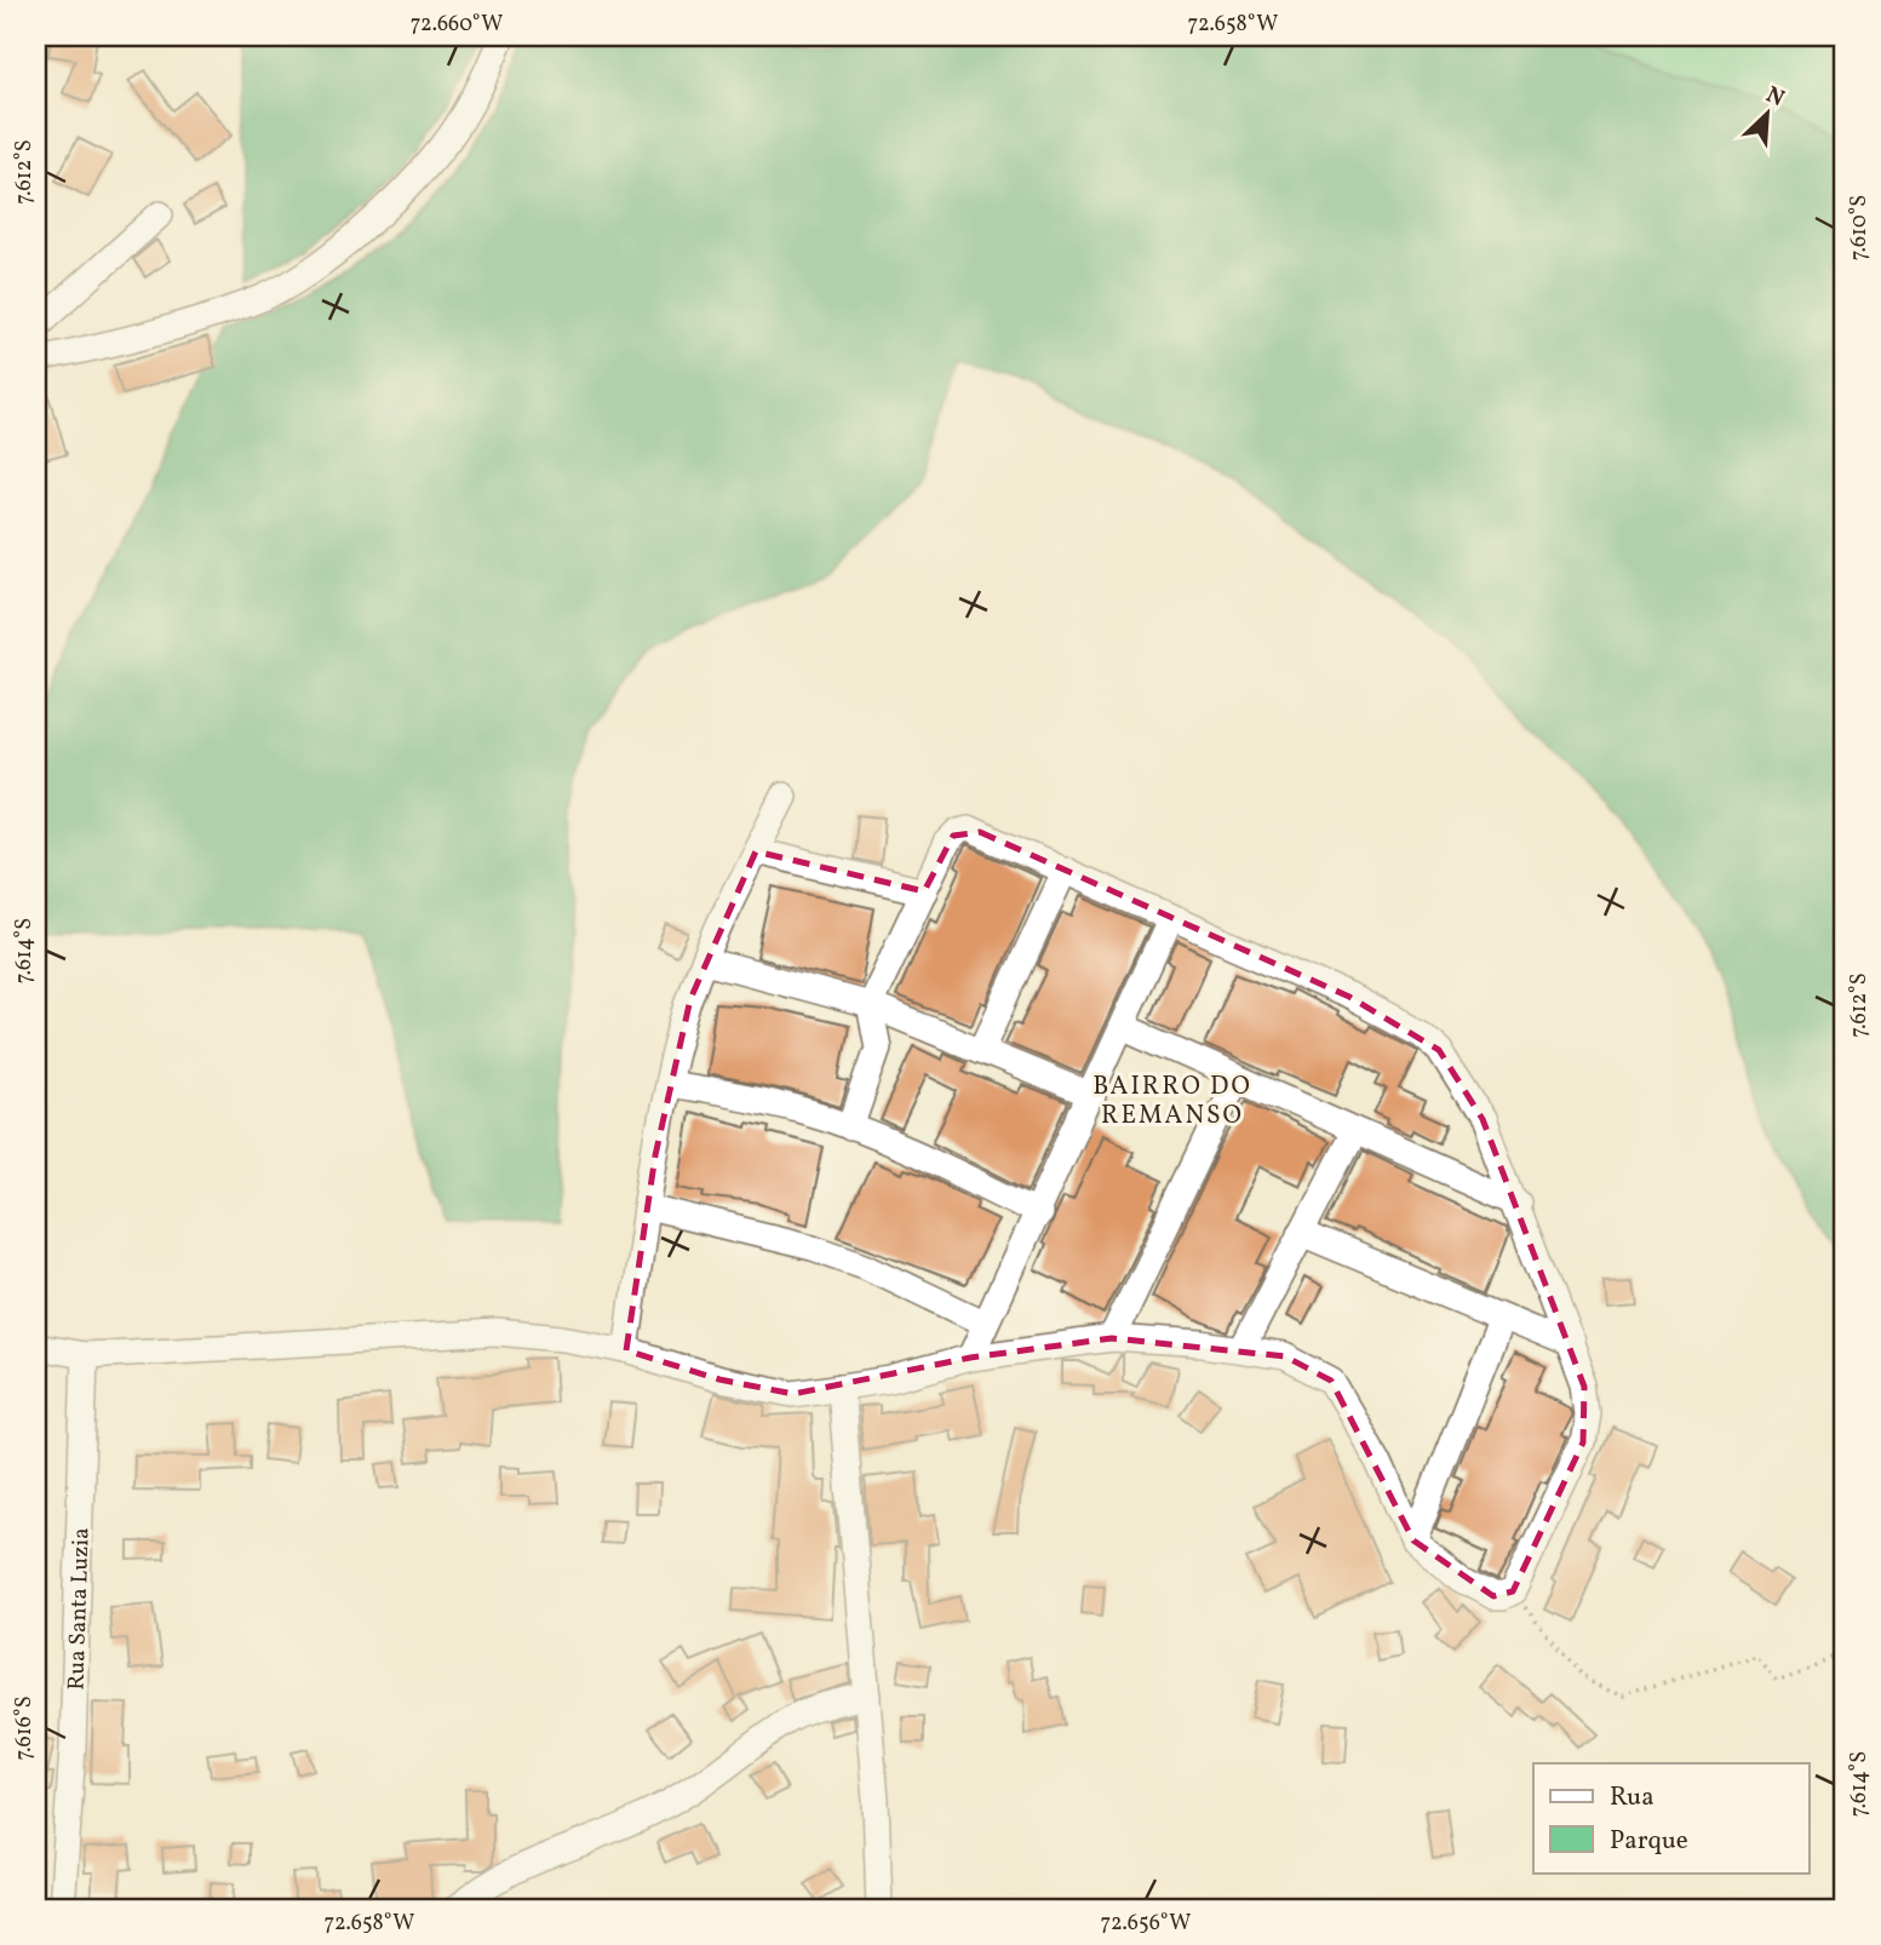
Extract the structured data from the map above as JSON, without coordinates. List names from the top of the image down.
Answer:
{
  "streets": {
    "street": ["Rua Santa Luzia"]
  },
  "districts": ["BAIRRO DO REMANSO"],
  "legend": ["Rua", "Parque"],
  "north": "top right",
  "coordinates": [
    "72.660°W",
    "72.658°W",
    "7.612°S",
    "7.610°S",
    "7.614°S",
    "7.616°S",
    "72.656°W"
  ]
}
